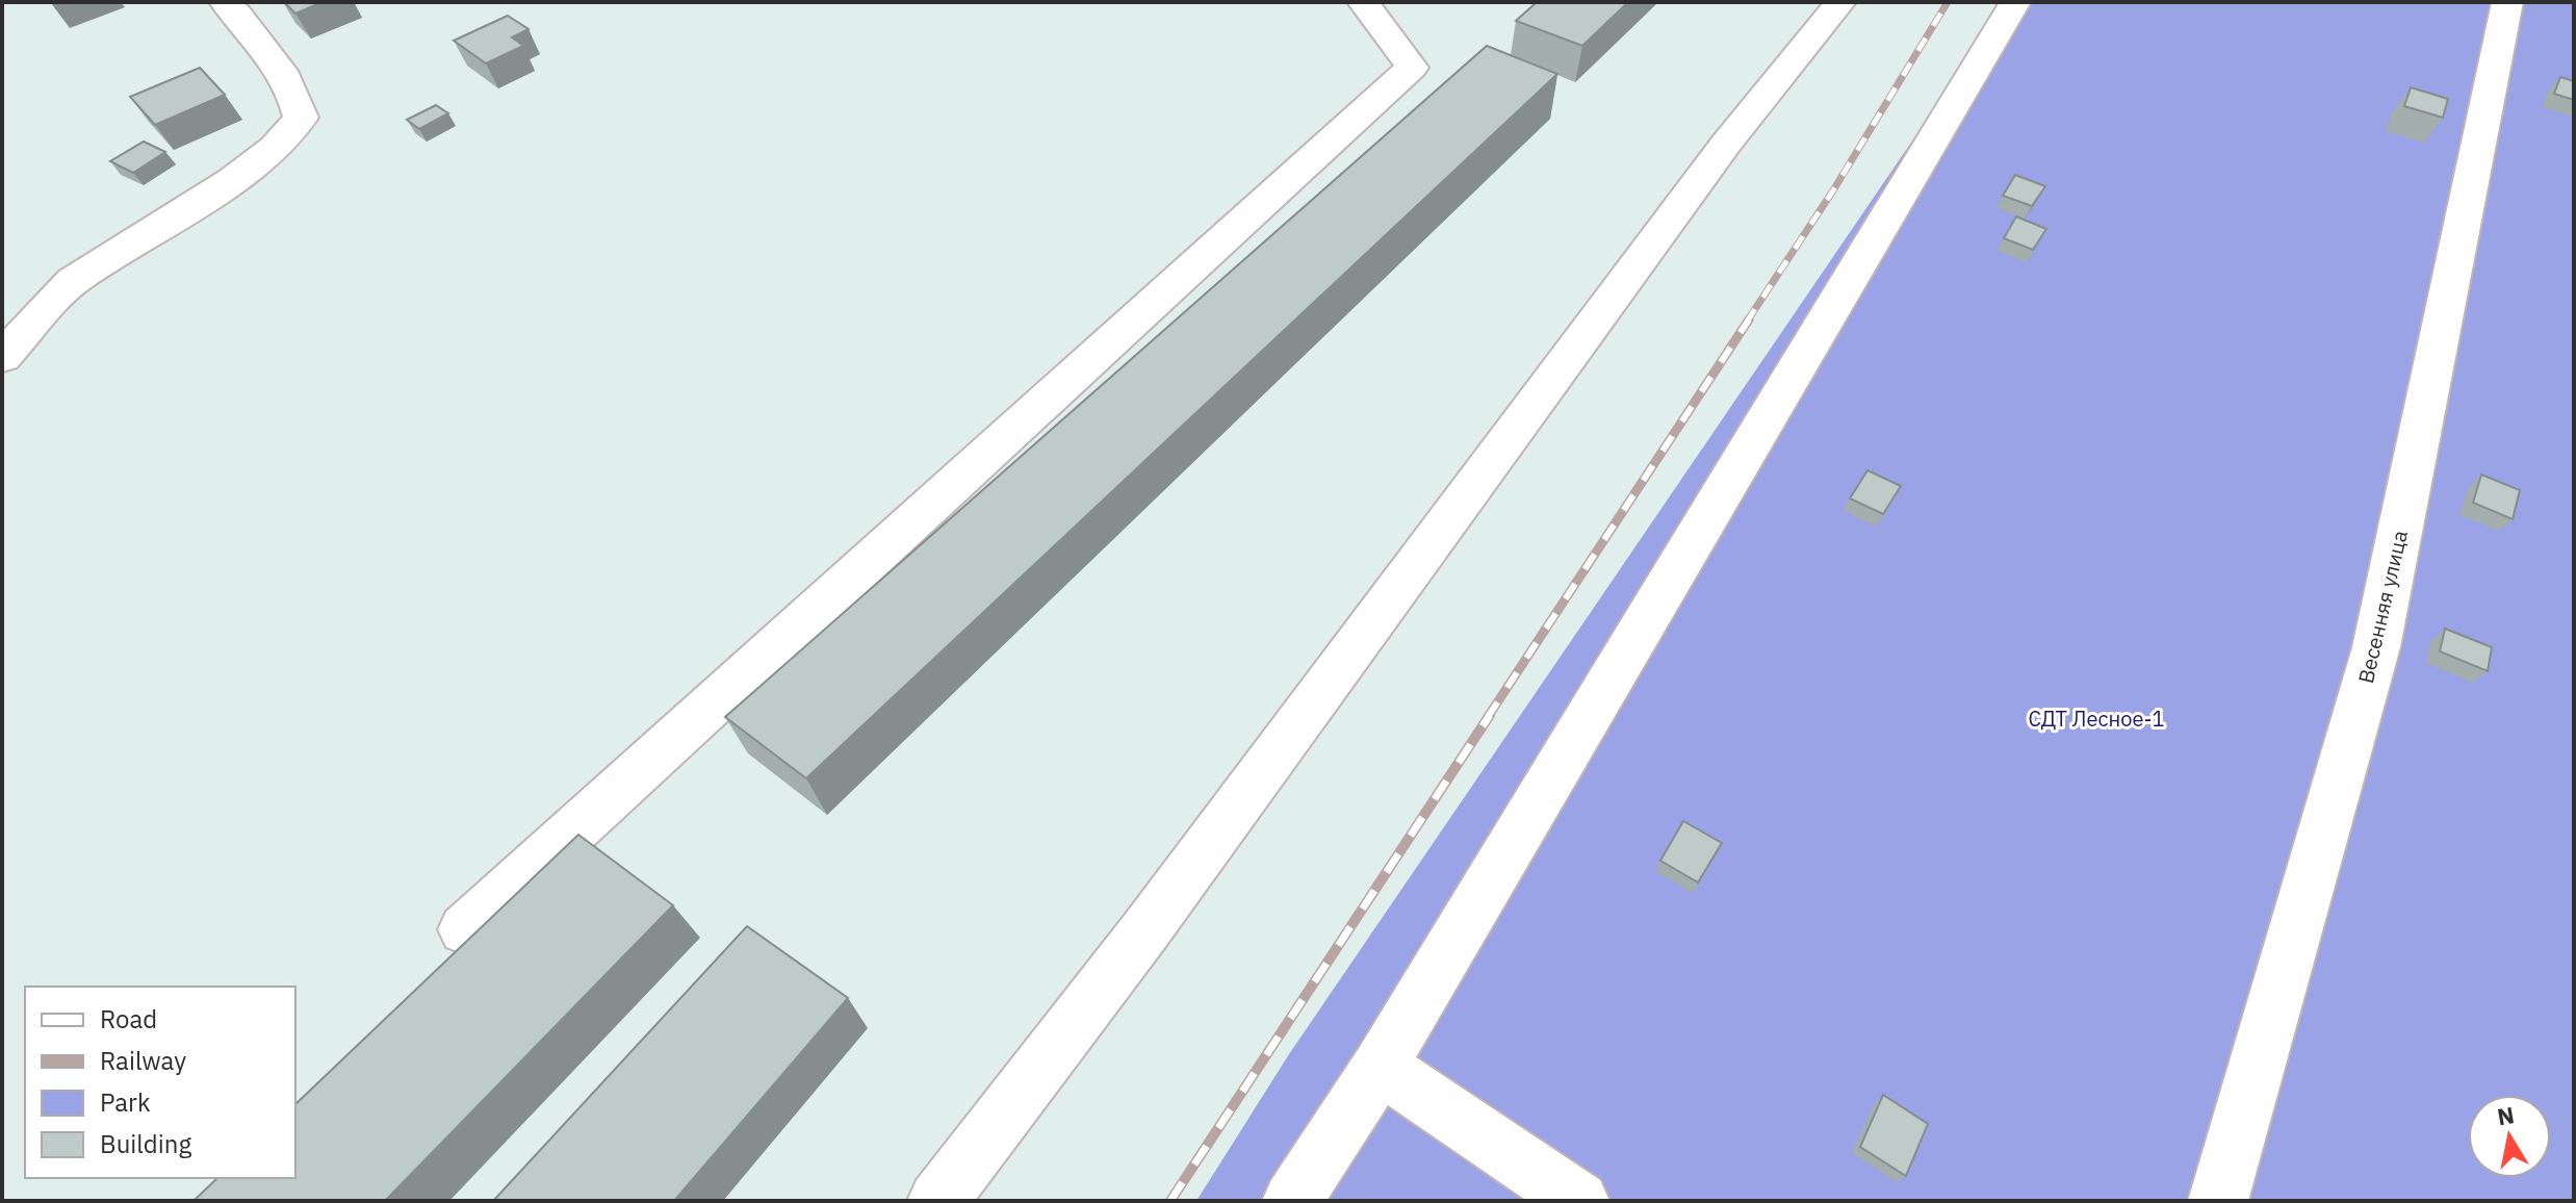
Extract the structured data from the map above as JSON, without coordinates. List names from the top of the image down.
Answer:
{
  "streets": {
    "street": ["Весенняя улица"]
  },
  "parks": ["СДТ Лесное-1"],
  "legend": [
    "Road",
    "Railway",
    "Park",
    "Building"
  ],
  "north": "top"
}
